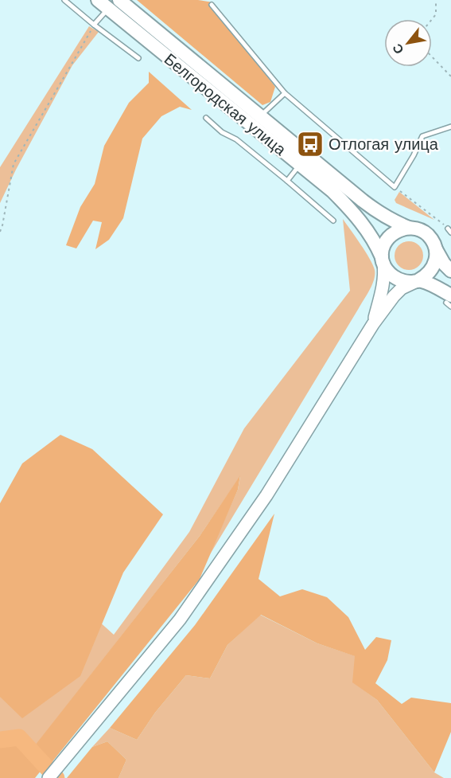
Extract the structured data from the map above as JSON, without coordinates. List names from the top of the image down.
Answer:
{
  "streets": {
    "main road": ["Белгородская улица"]
  },
  "places": {
    "bus stop": ["Отлогая улица"]
  },
  "north": "bottom left"
}
